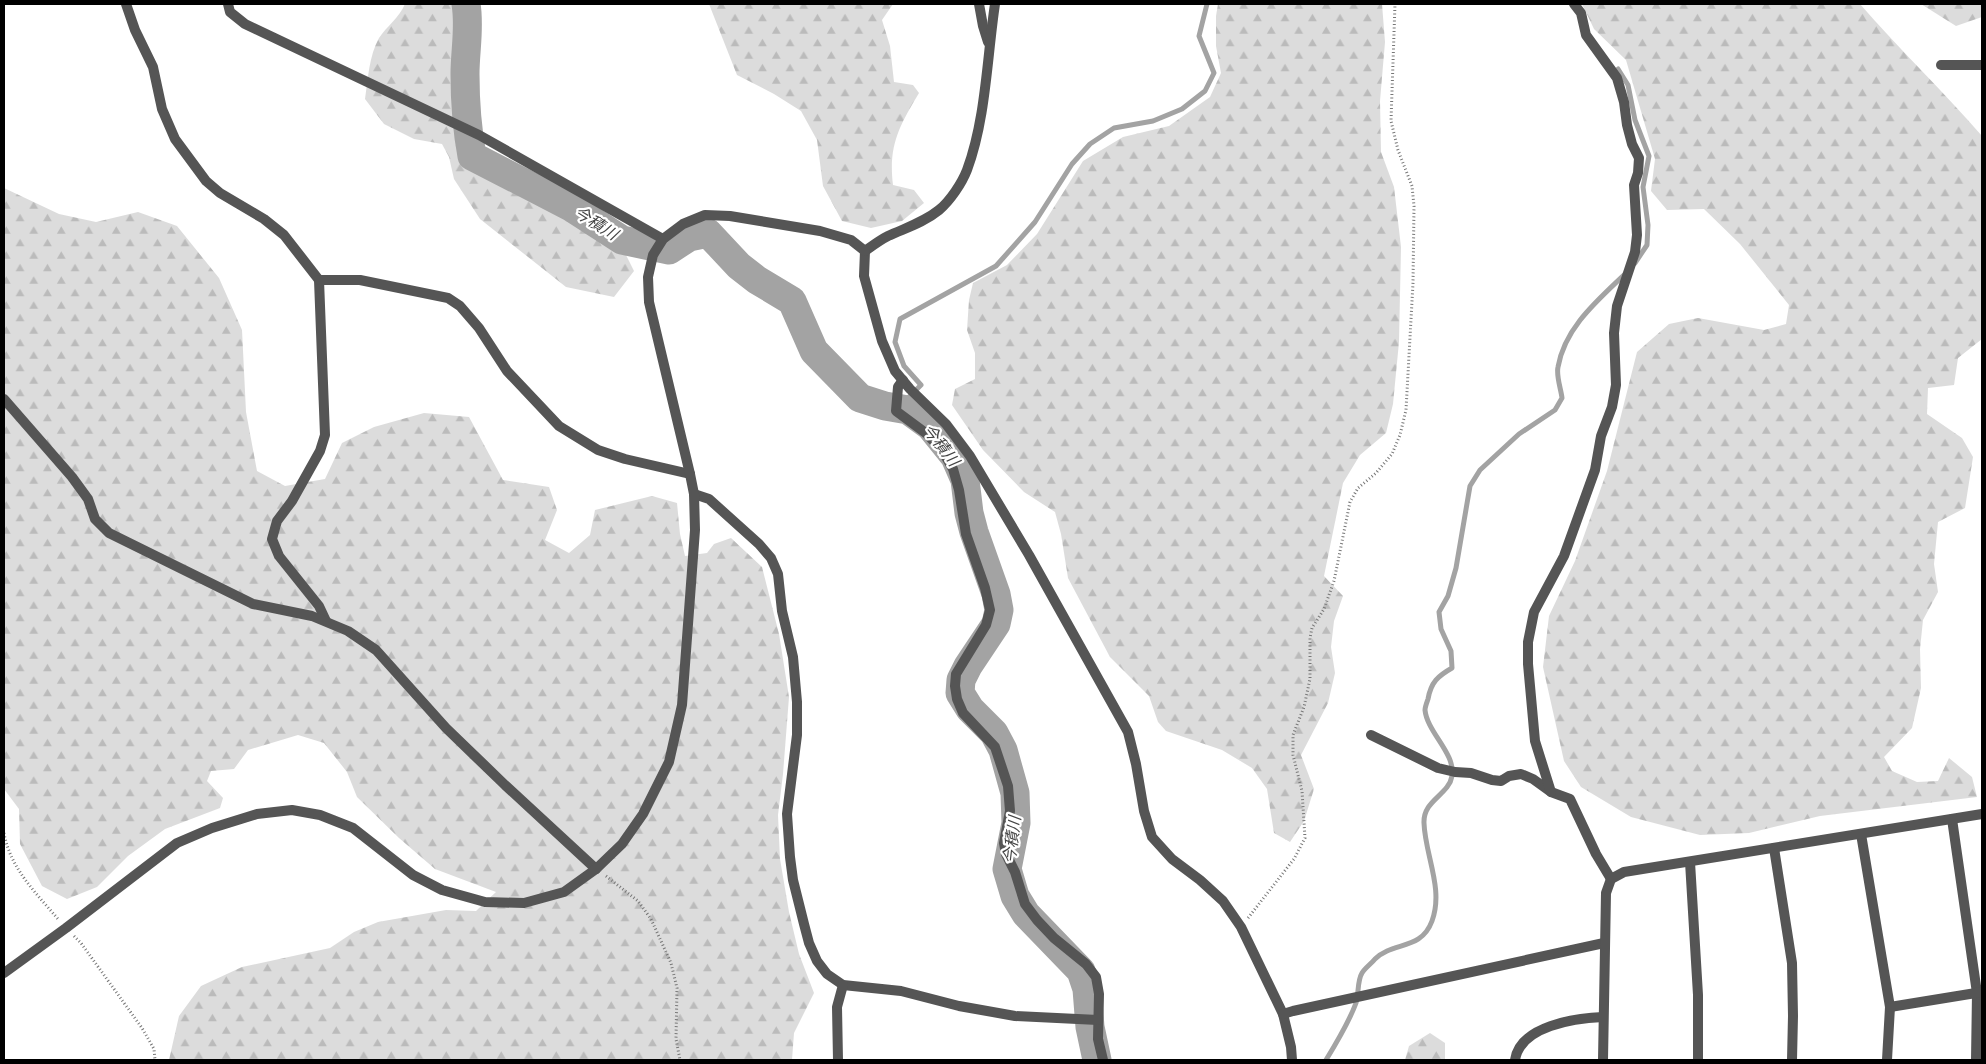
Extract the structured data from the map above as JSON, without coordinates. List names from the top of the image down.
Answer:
{
  "water": ["今積川"]
}
